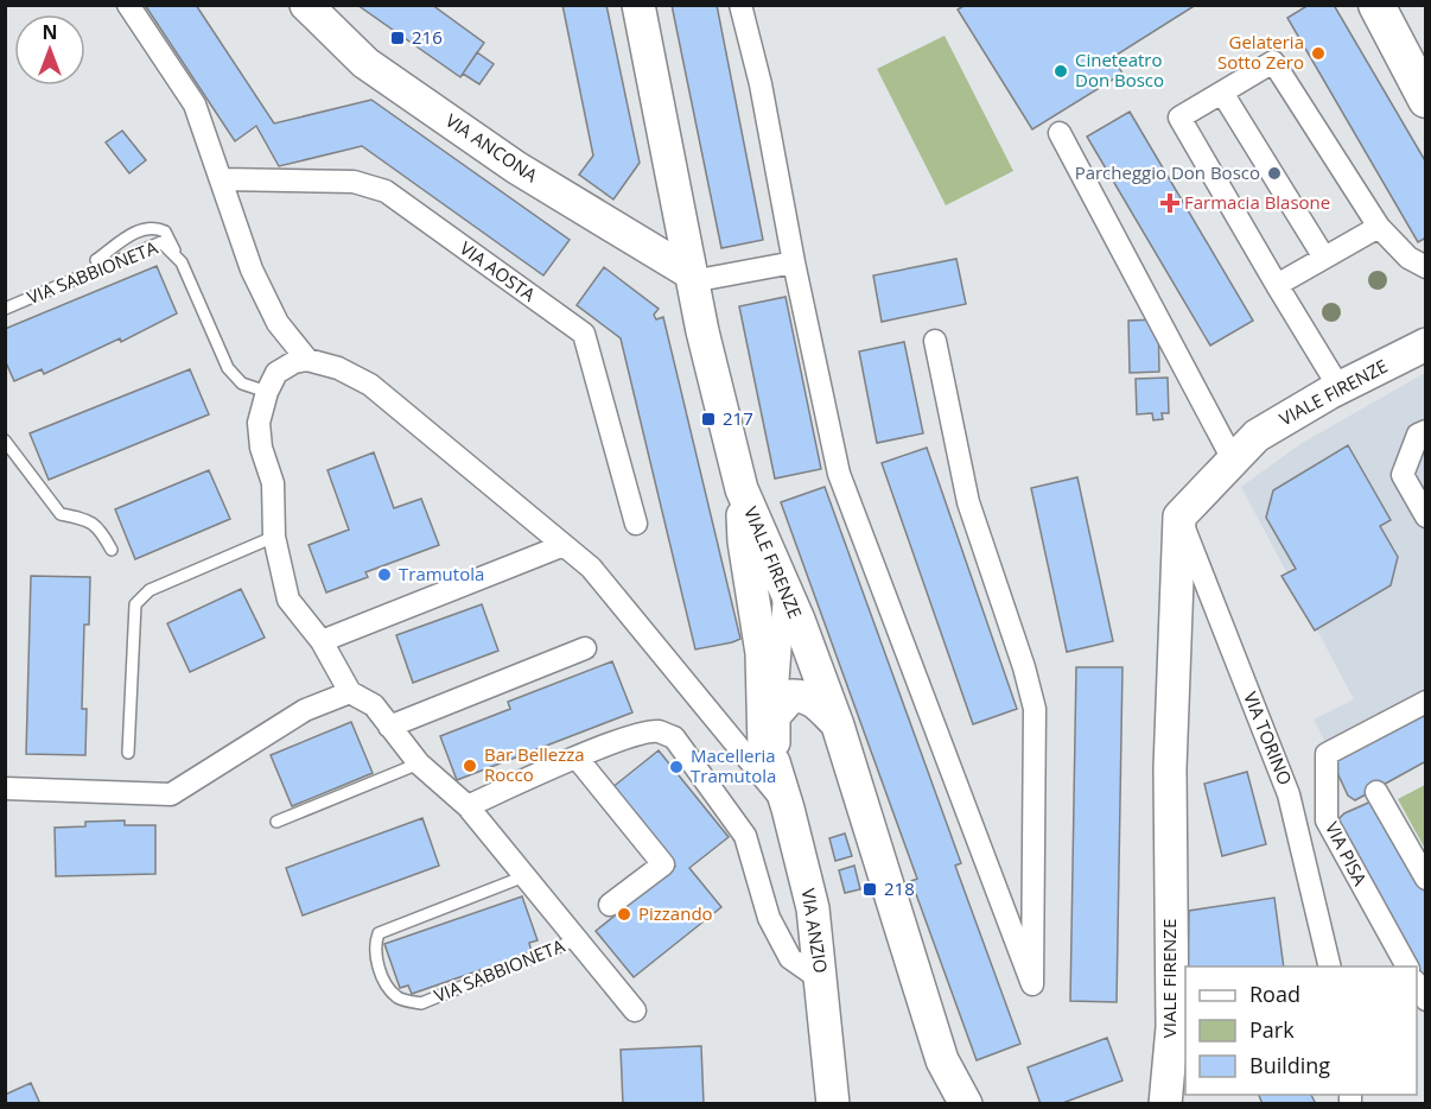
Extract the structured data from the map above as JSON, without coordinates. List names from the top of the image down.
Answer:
{
  "streets": {
    "main road": ["VIA ANCONA", "VIALE FIRENZE", "VIA ANZIO"],
    "street": [
      "VIA AOSTA",
      "VIA SABBIONETA",
      "VIA TORINO",
      "VIA PISA"
    ]
  },
  "crossings": [
    ["VIA ANCONA", "VIALE FIRENZE"],
    ["VIALE FIRENZE", "VIA TORINO"],
    ["VIALE FIRENZE", "VIA ANZIO"]
  ],
  "places": {
    "transit": ["216", "217", "218"],
    "other": [
      "Gelateria Sotto Zero",
      "Cineteatro Don Bosco",
      "Parcheggio Don Bosco",
      "Tramutola",
      "Bar Bellezza Rocco",
      "Macelleria Tramutola",
      "Pizzando"
    ],
    "health": ["Farmacia Blasone"]
  },
  "legend": ["Road", "Park", "Building"],
  "north": "top"
}
